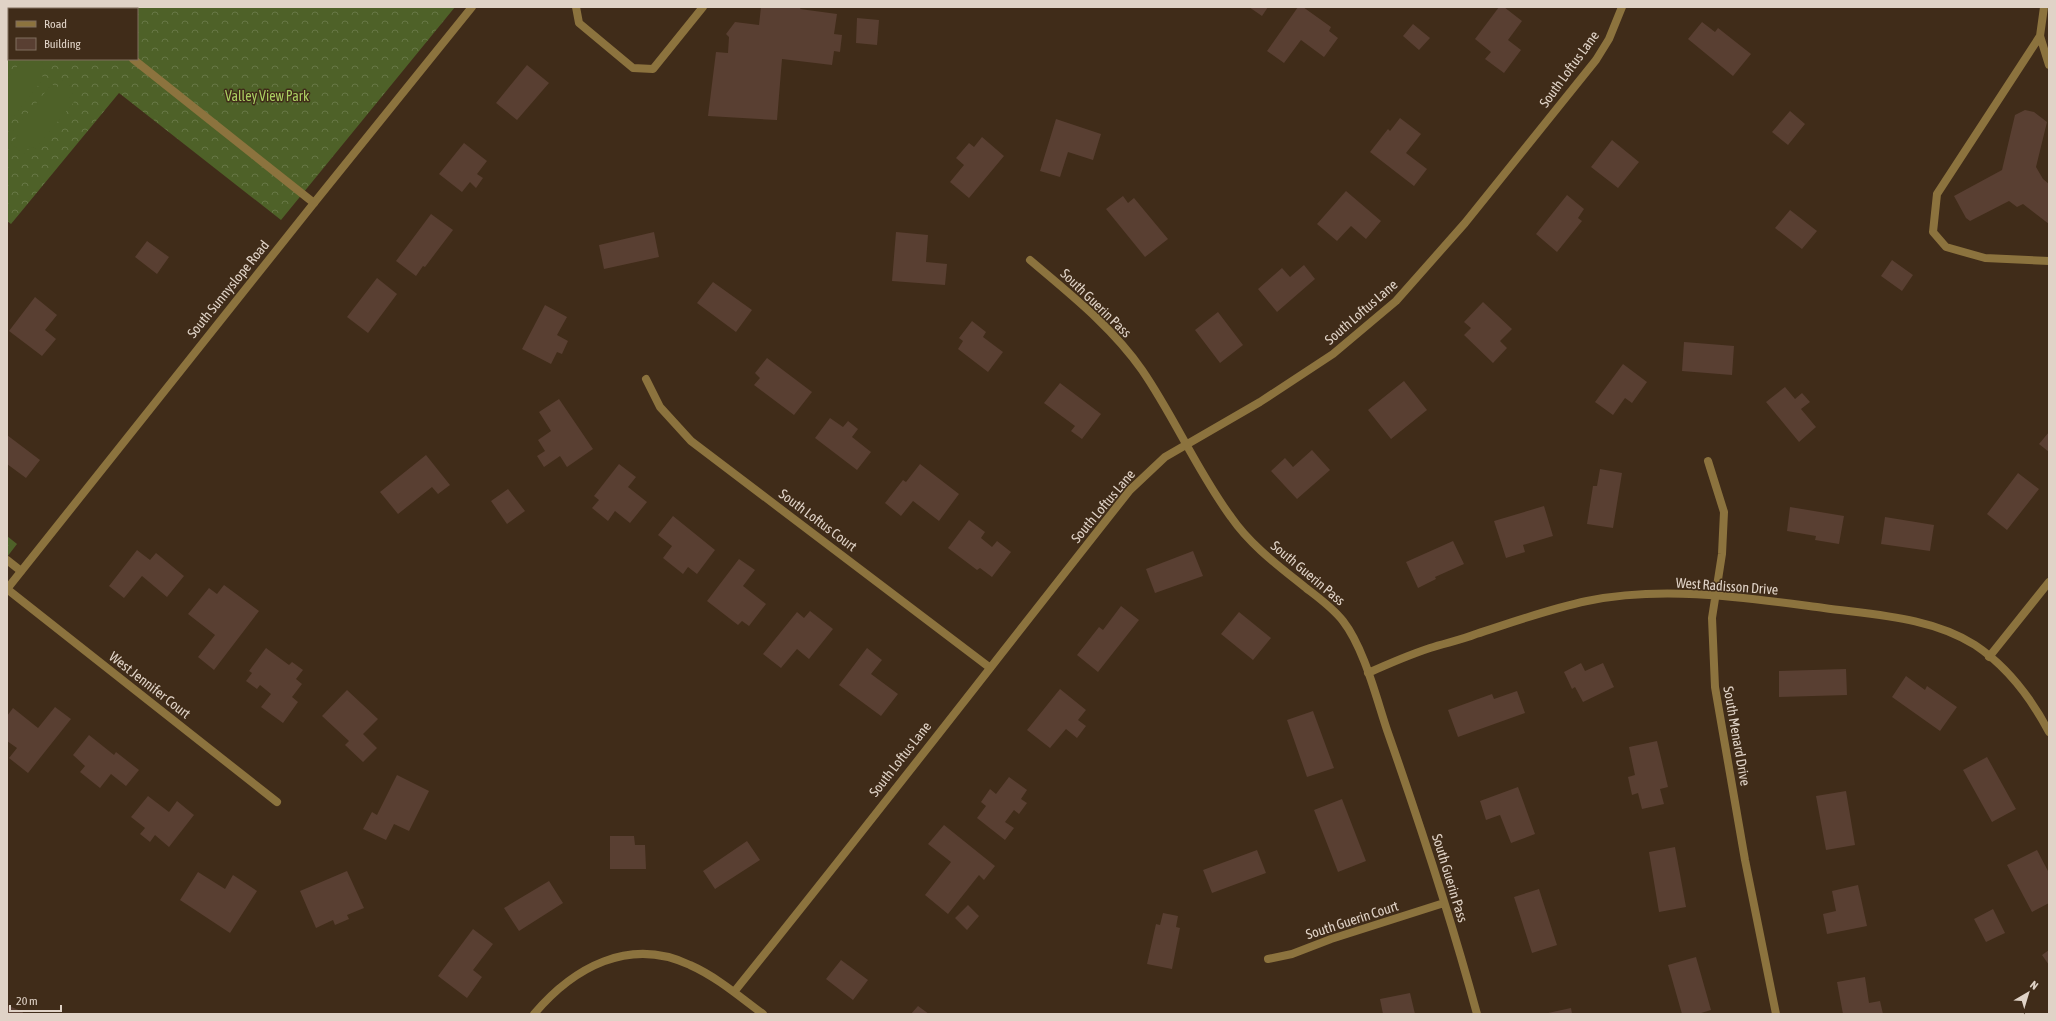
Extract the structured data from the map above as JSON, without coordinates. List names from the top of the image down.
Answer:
{
  "streets": {
    "street": [
      "South Loftus Lane",
      "South Sunnyslope Road",
      "South Guerin Pass",
      "South Loftus Court",
      "West Radisson Drive",
      "West Jennifer Court",
      "South Menard Drive",
      "South Guerin Court"
    ]
  },
  "crossings": [
    ["South Loftus Lane", "South Guerin Pass"],
    ["South Loftus Lane", "South Loftus Court"],
    ["South Sunnyslope Road", "West Jennifer Court"],
    ["South Guerin Pass", "West Radisson Drive"],
    ["South Guerin Pass", "South Guerin Court"],
    ["West Radisson Drive", "South Menard Drive"]
  ],
  "parks": ["Valley View Park"],
  "legend": ["Road", "Building"],
  "scale_bar": "20 m",
  "north": "top right"
}
